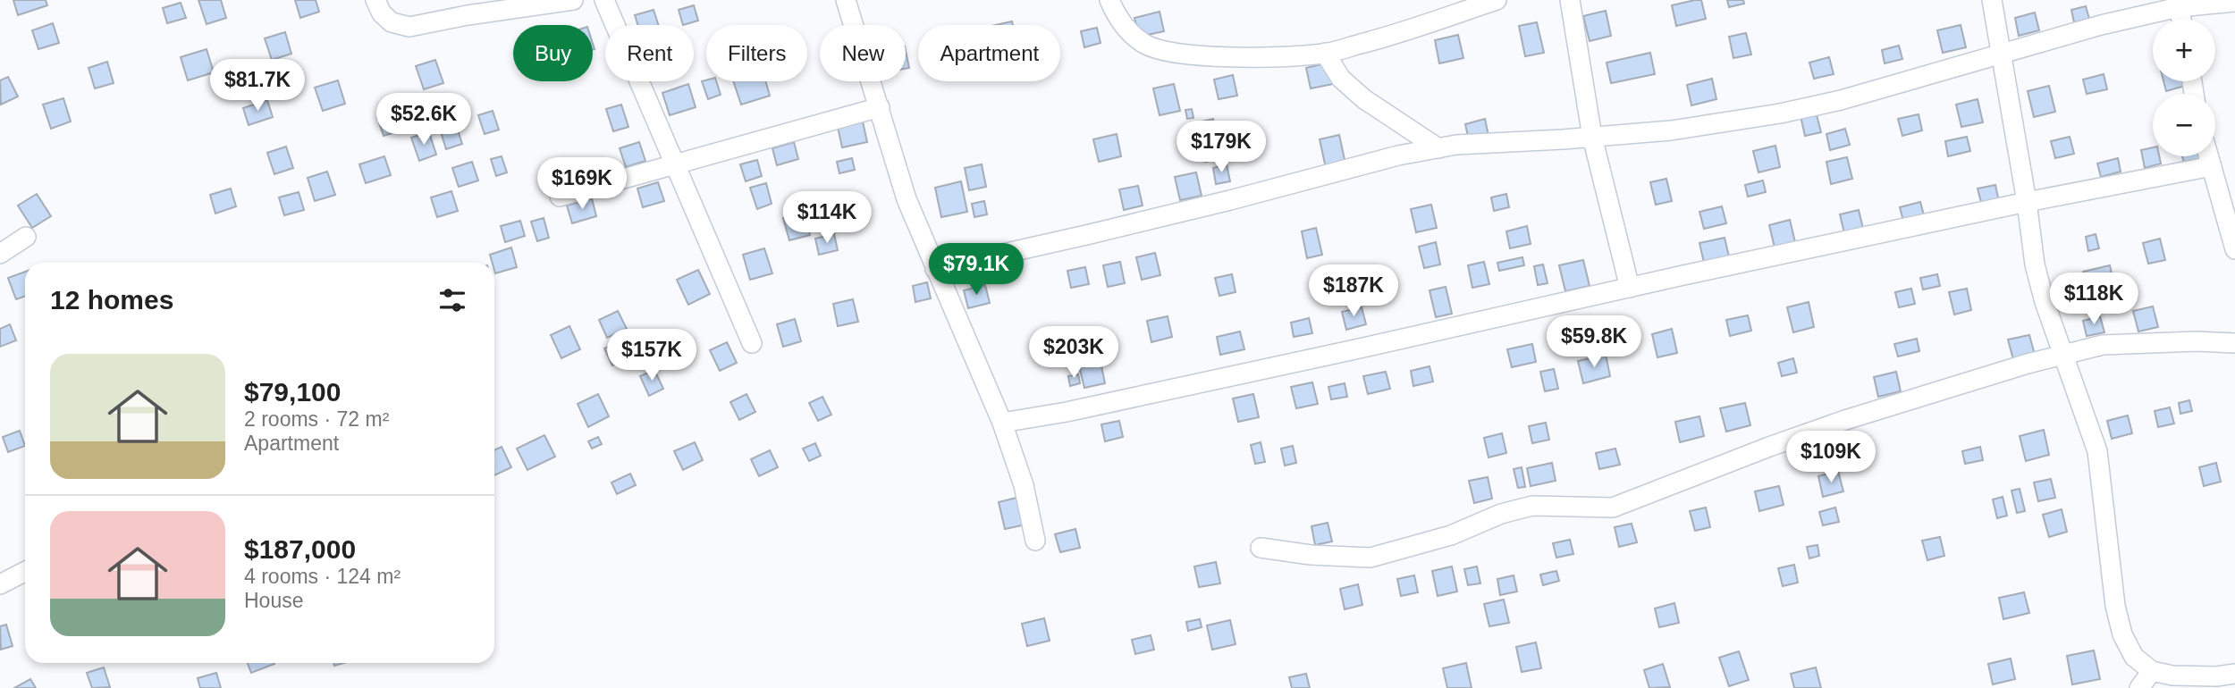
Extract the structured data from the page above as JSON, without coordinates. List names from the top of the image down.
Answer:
{
  "page": {
    "map_buttons": ["+", "−"],
    "chip": [
      "Buy",
      "Rent",
      "Filters",
      "New",
      "Apartment"
    ],
    "price": [
      "$81.7K",
      "$52.6K",
      "$179K",
      "$169K",
      "$114K",
      "$79.1K",
      "$187K",
      "$118K",
      "$59.8K",
      "$203K",
      "$157K",
      "$109K"
    ],
    "heading": "12 homes",
    "list": [
      {
        "name": "$79,100",
        "note": "2 rooms · 72 m² · Apartment"
      },
      {
        "name": "$187,000",
        "note": "4 rooms · 124 m² · House"
      }
    ]
  }
}
